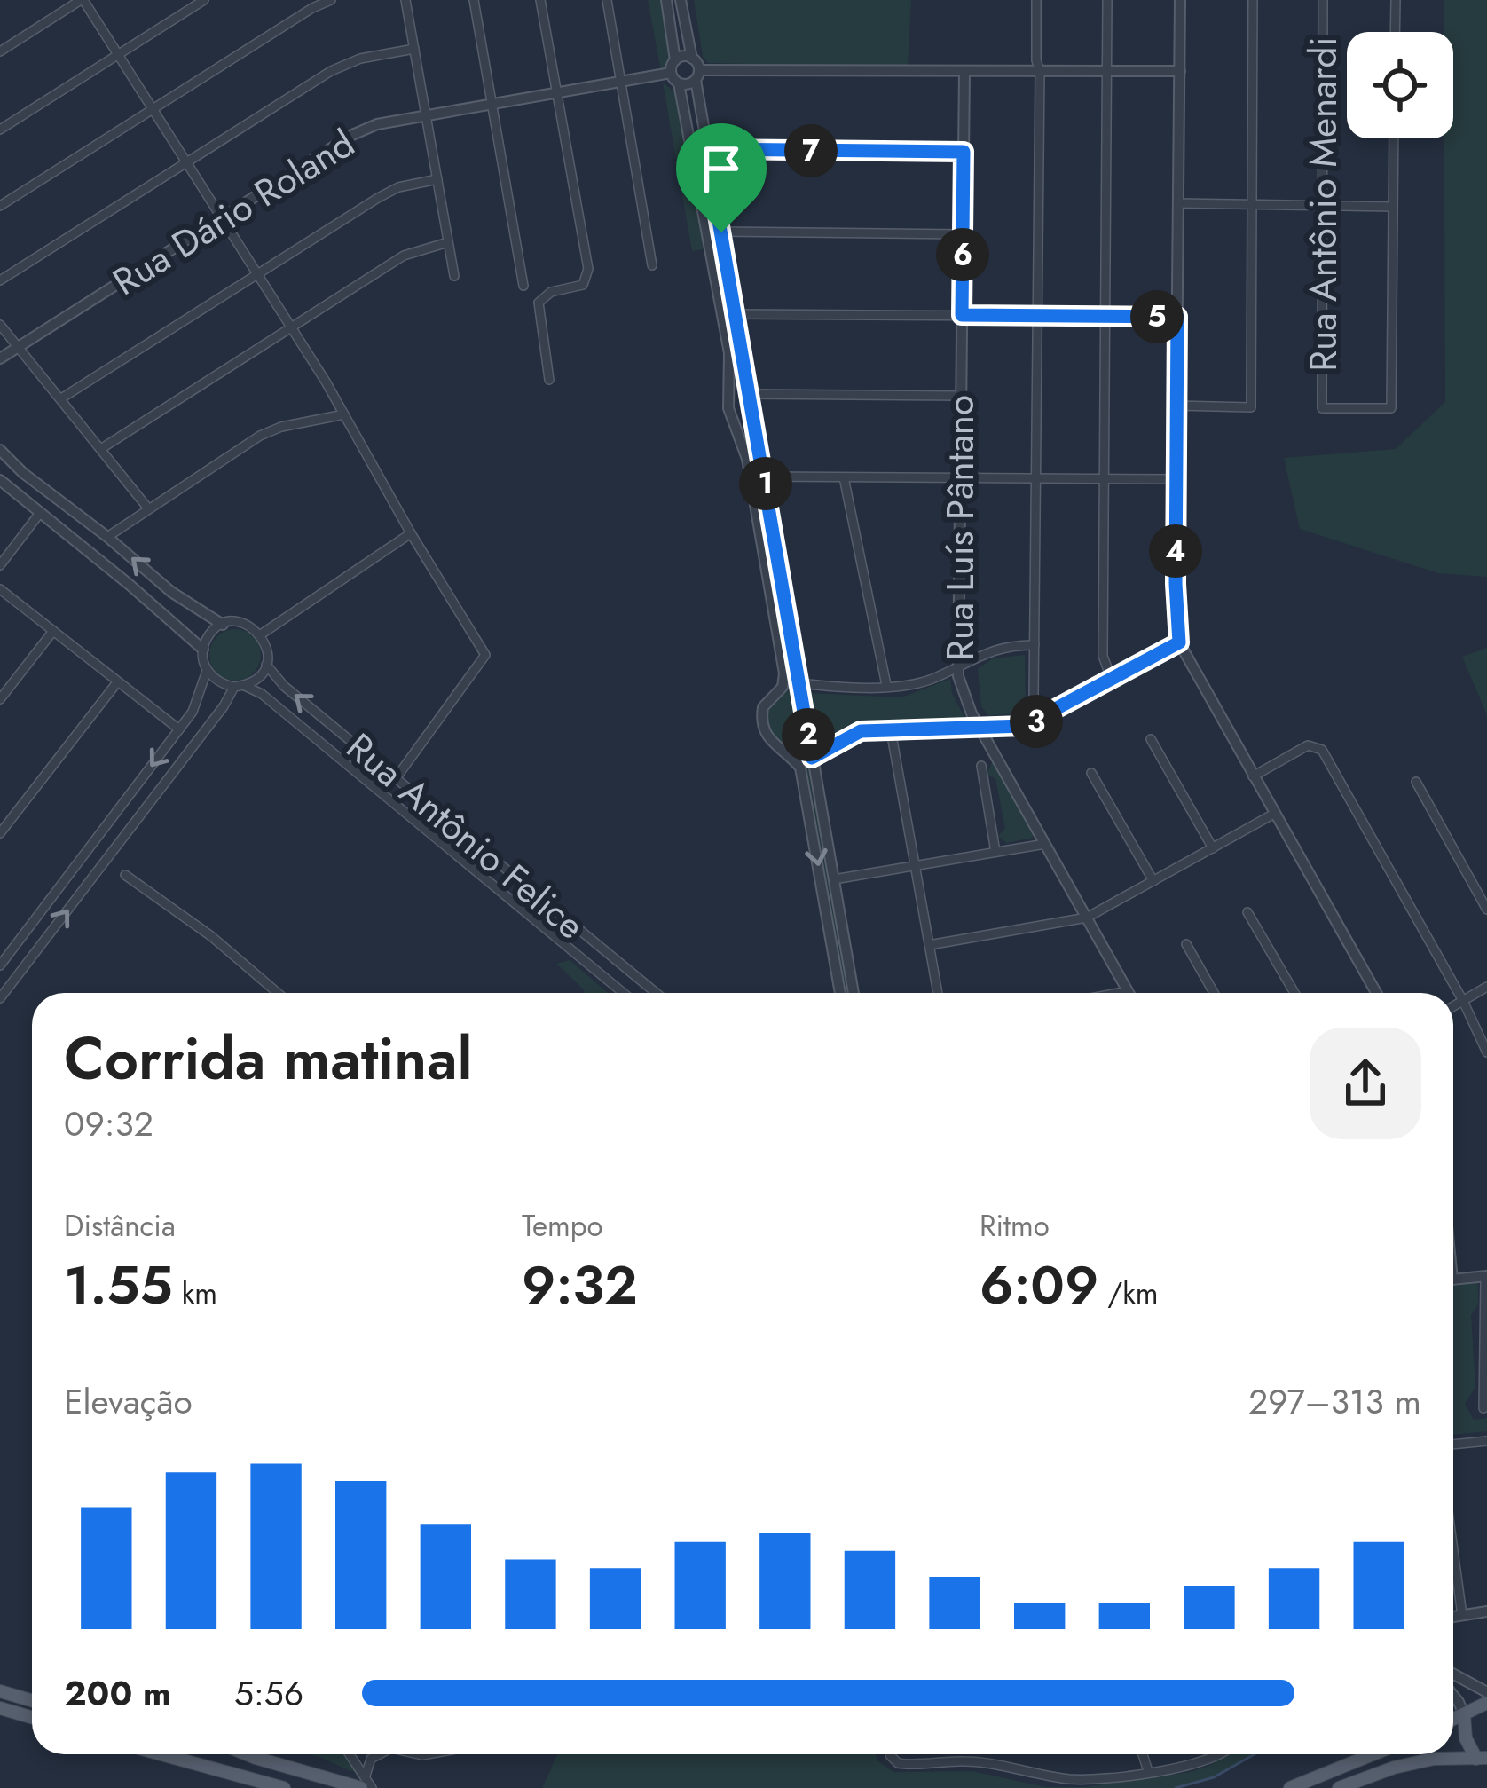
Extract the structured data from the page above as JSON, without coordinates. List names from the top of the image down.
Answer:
{
  "streets": {
    "street": [
      "Rua Antônio Menardi",
      "Rua Dário Roland",
      "Rua Luís Pântano",
      "Rua Antônio Felice"
    ]
  },
  "page": {
    "pins": [
      "7",
      "6",
      "5",
      "1",
      "4",
      "3",
      "2"
    ],
    "heading": ["Corrida matinal", "09:32"],
    "stats": [
      ["Distância", "1.55 km"],
      ["Tempo", "9:32"],
      ["Ritmo", "6:09 /km"]
    ],
    "chart": ["Elevação", "297–313 m"],
    "list": [
      {
        "name": "200 m",
        "note": "5:56"
      }
    ]
  }
}
